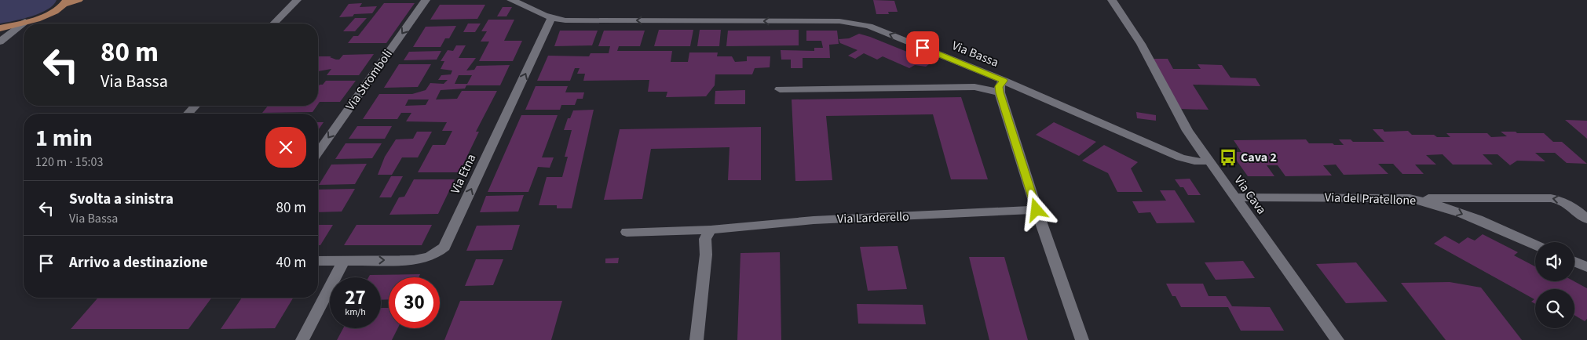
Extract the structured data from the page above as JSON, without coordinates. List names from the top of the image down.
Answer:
{
  "streets": {
    "street": [
      "Via Bassa",
      "Via Stromboli",
      "Via Etna",
      "Via Cava",
      "Via del Pratellone",
      "Via Larderello"
    ]
  },
  "crossings": [
    ["Via Bassa", "Via Etna"],
    ["Via Bassa", "Via Cava"],
    ["Via Cava", "Via del Pratellone"]
  ],
  "one_way": ["Via Stromboli", "Via Etna"],
  "places": {
    "bus stop": ["Cava 2"]
  },
  "page": {
    "turn": ["80 m", "Via Bassa"],
    "heading": ["1 min", "120 m · 15:03"],
    "list": [
      {
        "name": "Svolta a sinistra",
        "note": "Via Bassa",
        "value": "80 m"
      },
      {
        "name": "Arrivo a destinazione",
        "value": "40 m"
      }
    ],
    "speed": "27 km/h",
    "limit": "30"
  }
}
